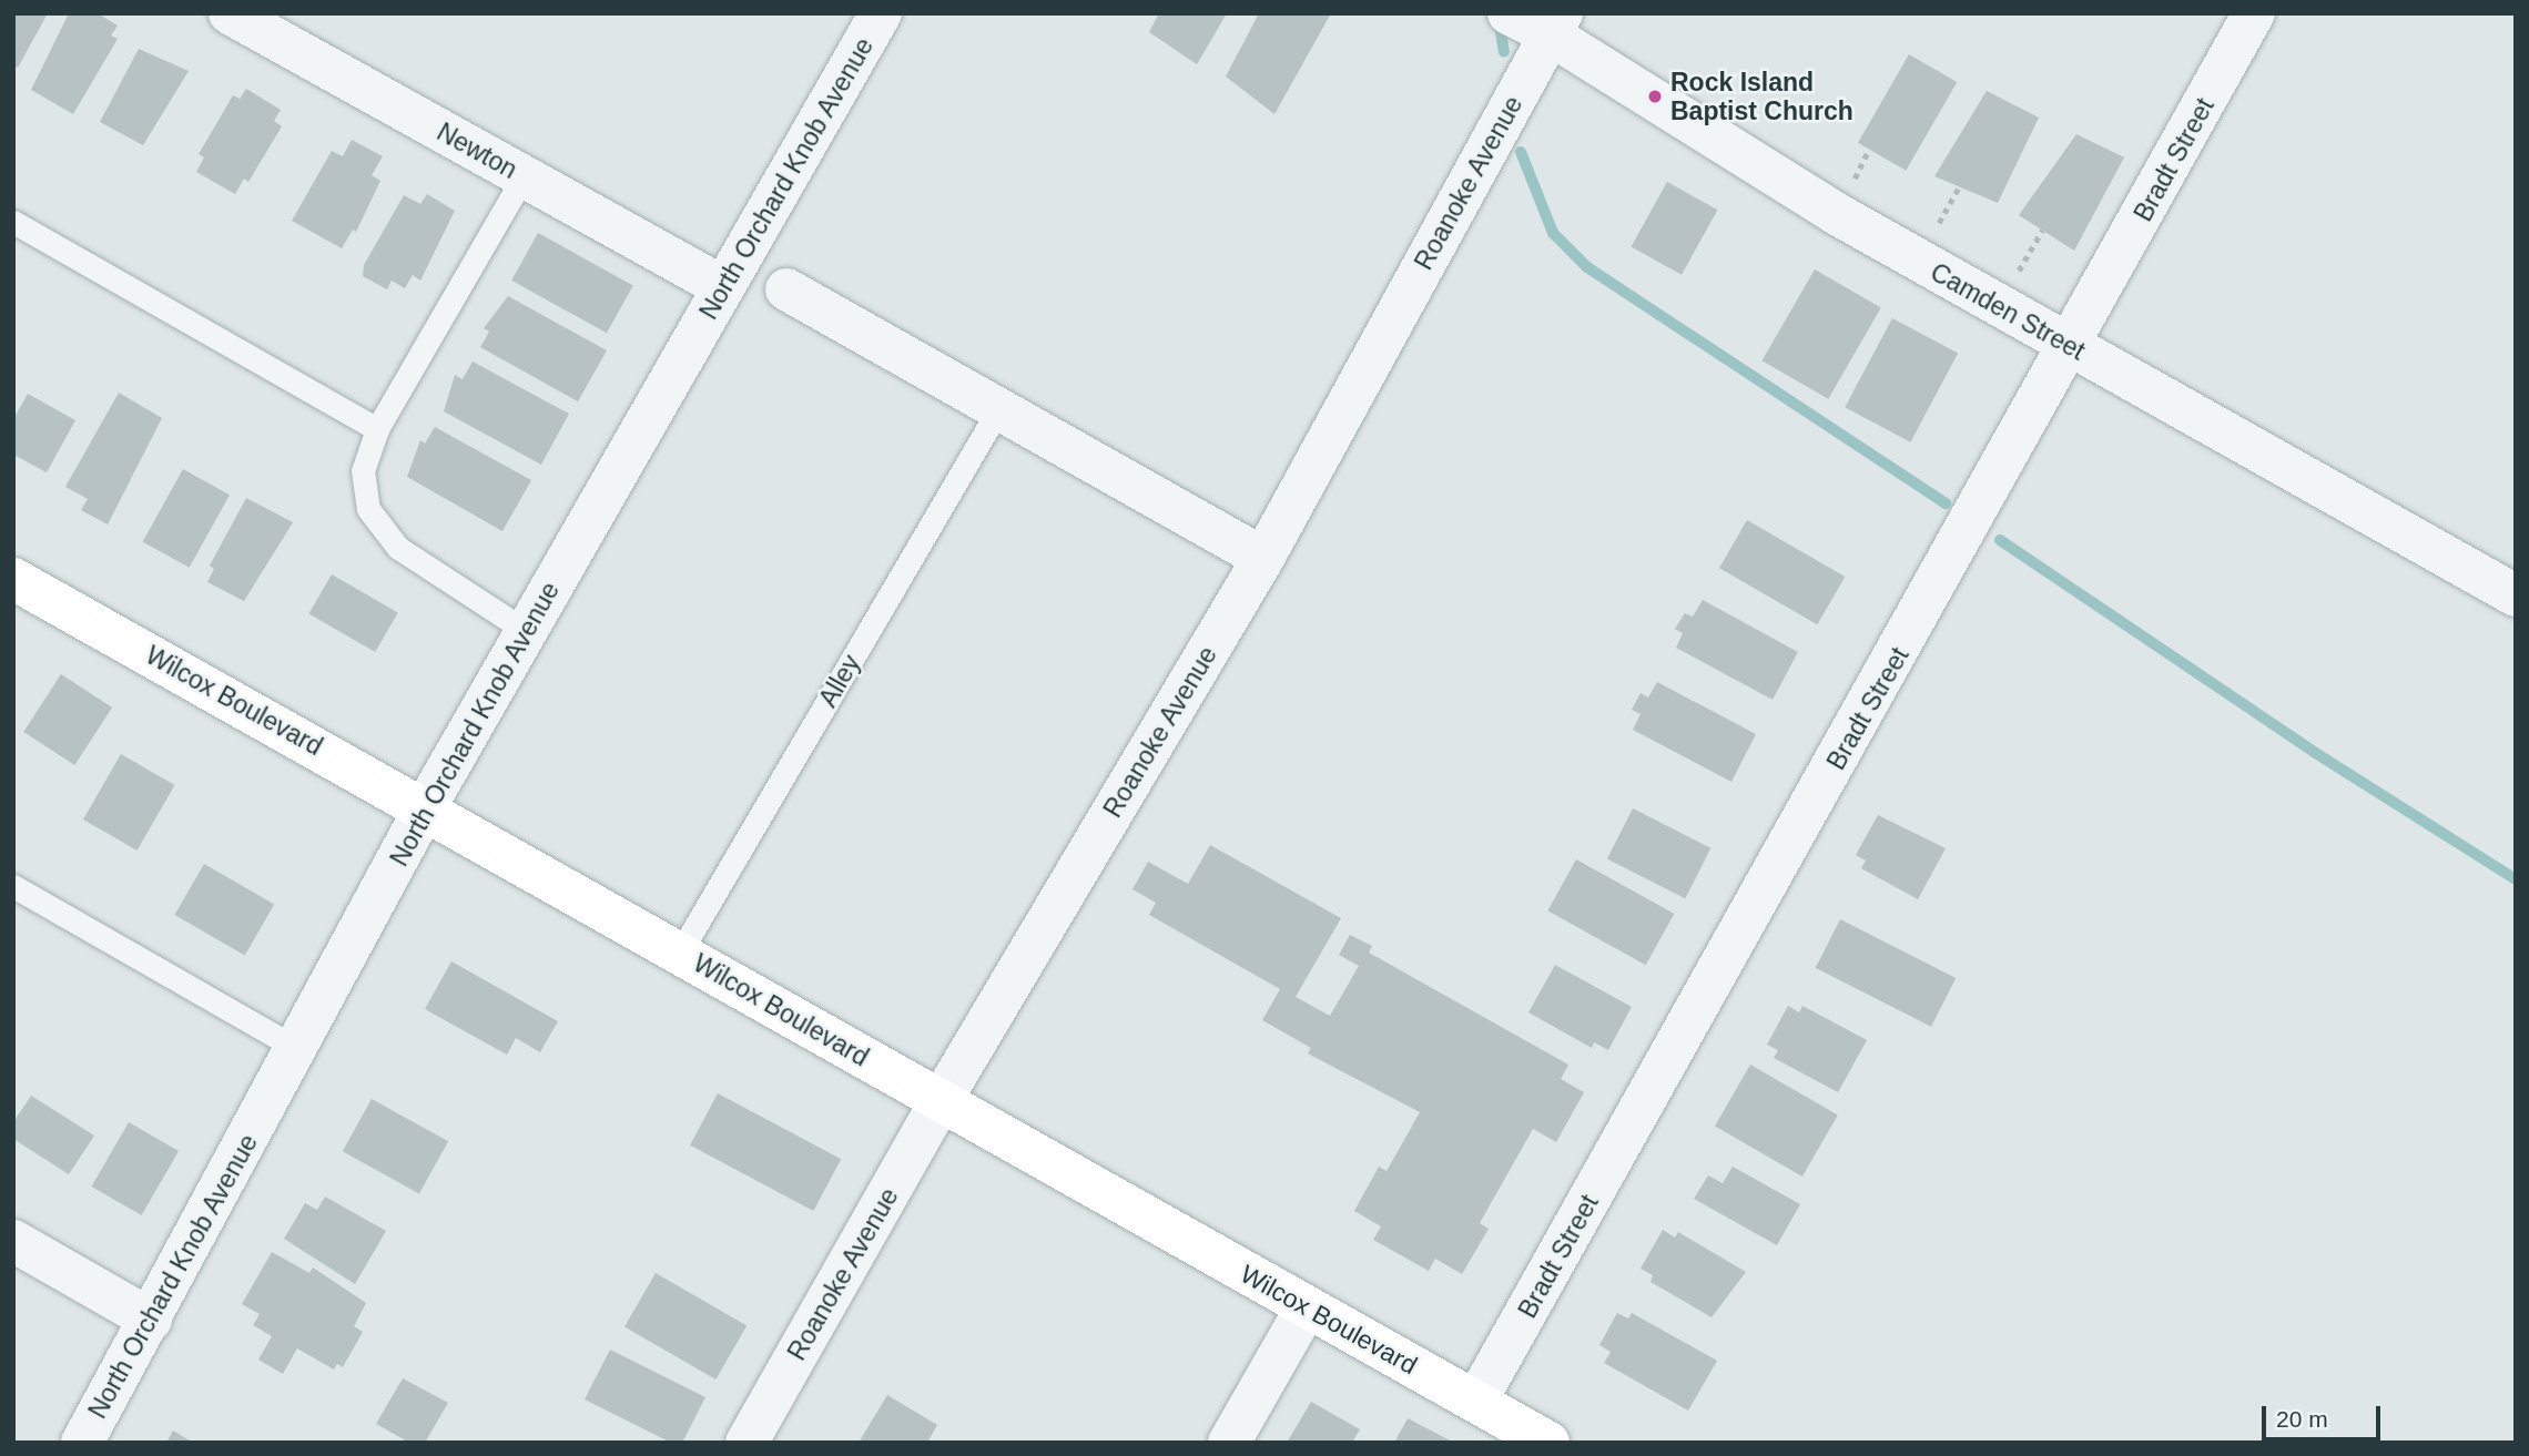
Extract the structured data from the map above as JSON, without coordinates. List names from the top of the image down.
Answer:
{
  "streets": {
    "main road": ["Wilcox Boulevard"],
    "street": [
      "Newton",
      "Bradt Street",
      "North Orchard Knob Avenue",
      "Roanoke Avenue",
      "Camden Street"
    ],
    "lane": ["Alley"]
  },
  "crossings": [
    ["Newton", "North Orchard Knob Avenue"],
    ["Bradt Street", "Camden Street"],
    ["Bradt Street", "Wilcox Boulevard"],
    ["North Orchard Knob Avenue", "Wilcox Boulevard"],
    ["Roanoke Avenue", "Camden Street"],
    ["Roanoke Avenue", "Wilcox Boulevard"],
    ["Alley", "Wilcox Boulevard"]
  ],
  "places": ["Rock Island Baptist Church"],
  "scale_bar": "20 m"
}
